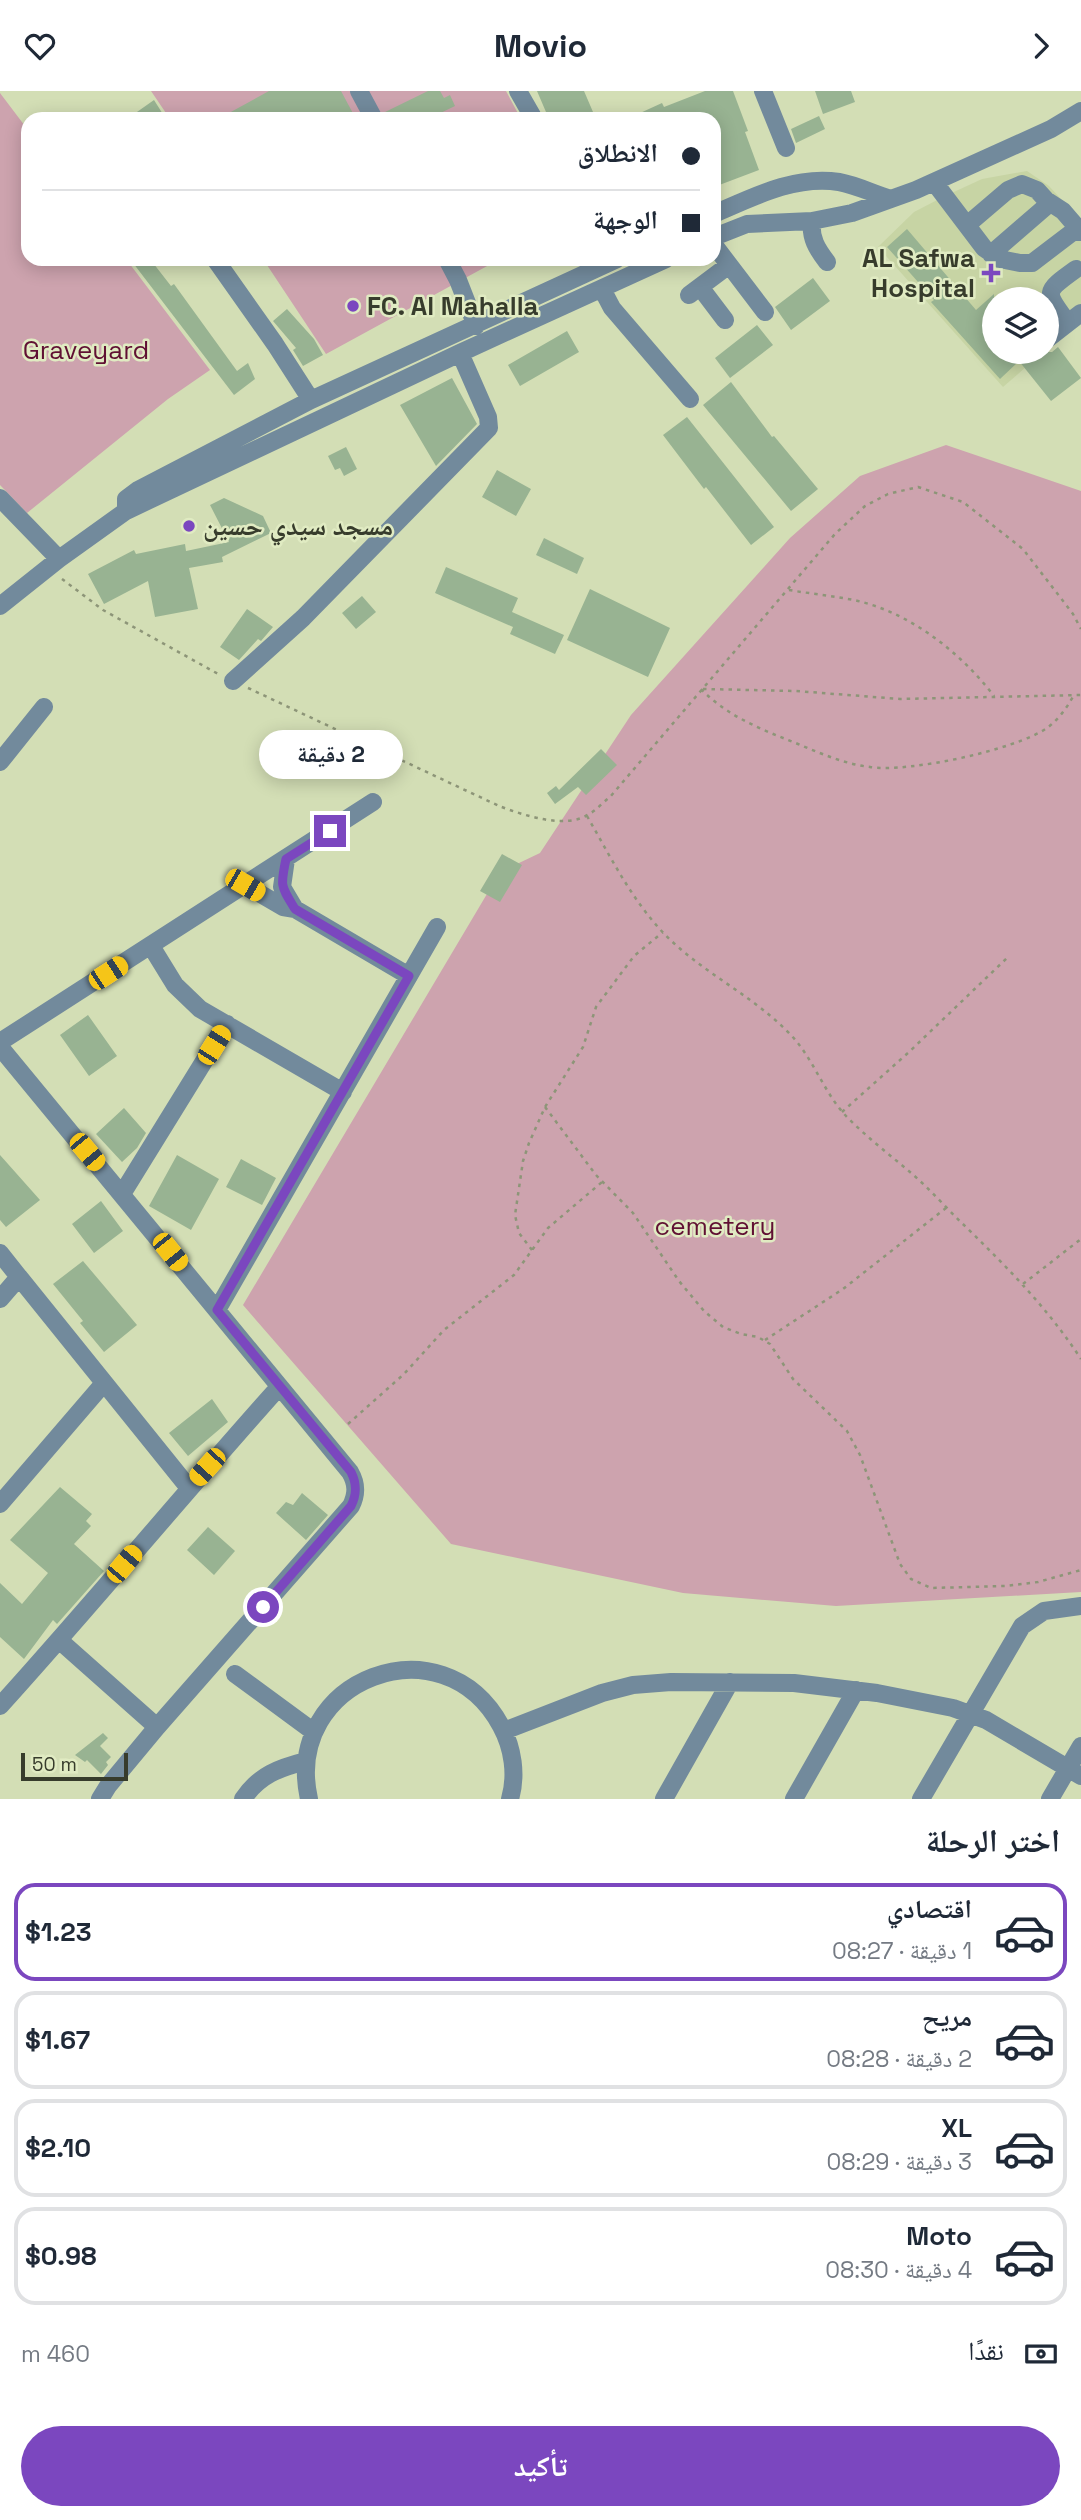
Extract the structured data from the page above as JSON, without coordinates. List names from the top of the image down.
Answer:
{
  "parks": ["Graveyard", "cemetery"],
  "places": {
    "health": ["AL Safwa Hospital"],
    "other": ["FC. Al Mahalla", "مسجد سيدي حسين"]
  },
  "scale_bar": "50 m",
  "page": {
    "header": "Movio",
    "banner": ["الانطلاق", "الوجهة"],
    "bubble": "2 دقيقة",
    "scale": "50 m",
    "heading": "اختر الرحلة",
    "list": [
      {
        "name": "اقتصادي",
        "note": "1 دقيقة · 08:27",
        "value": "$1.23"
      },
      {
        "name": "مريح",
        "note": "2 دقيقة · 08:28",
        "value": "$1.67"
      },
      {
        "name": "XL",
        "note": "3 دقيقة · 08:29",
        "value": "$2.10"
      },
      {
        "name": "Moto",
        "note": "4 دقيقة · 08:30",
        "value": "$0.98"
      }
    ],
    "pay": ["نقدًا", "460 m"],
    "buttons": "تأكيد"
  }
}
